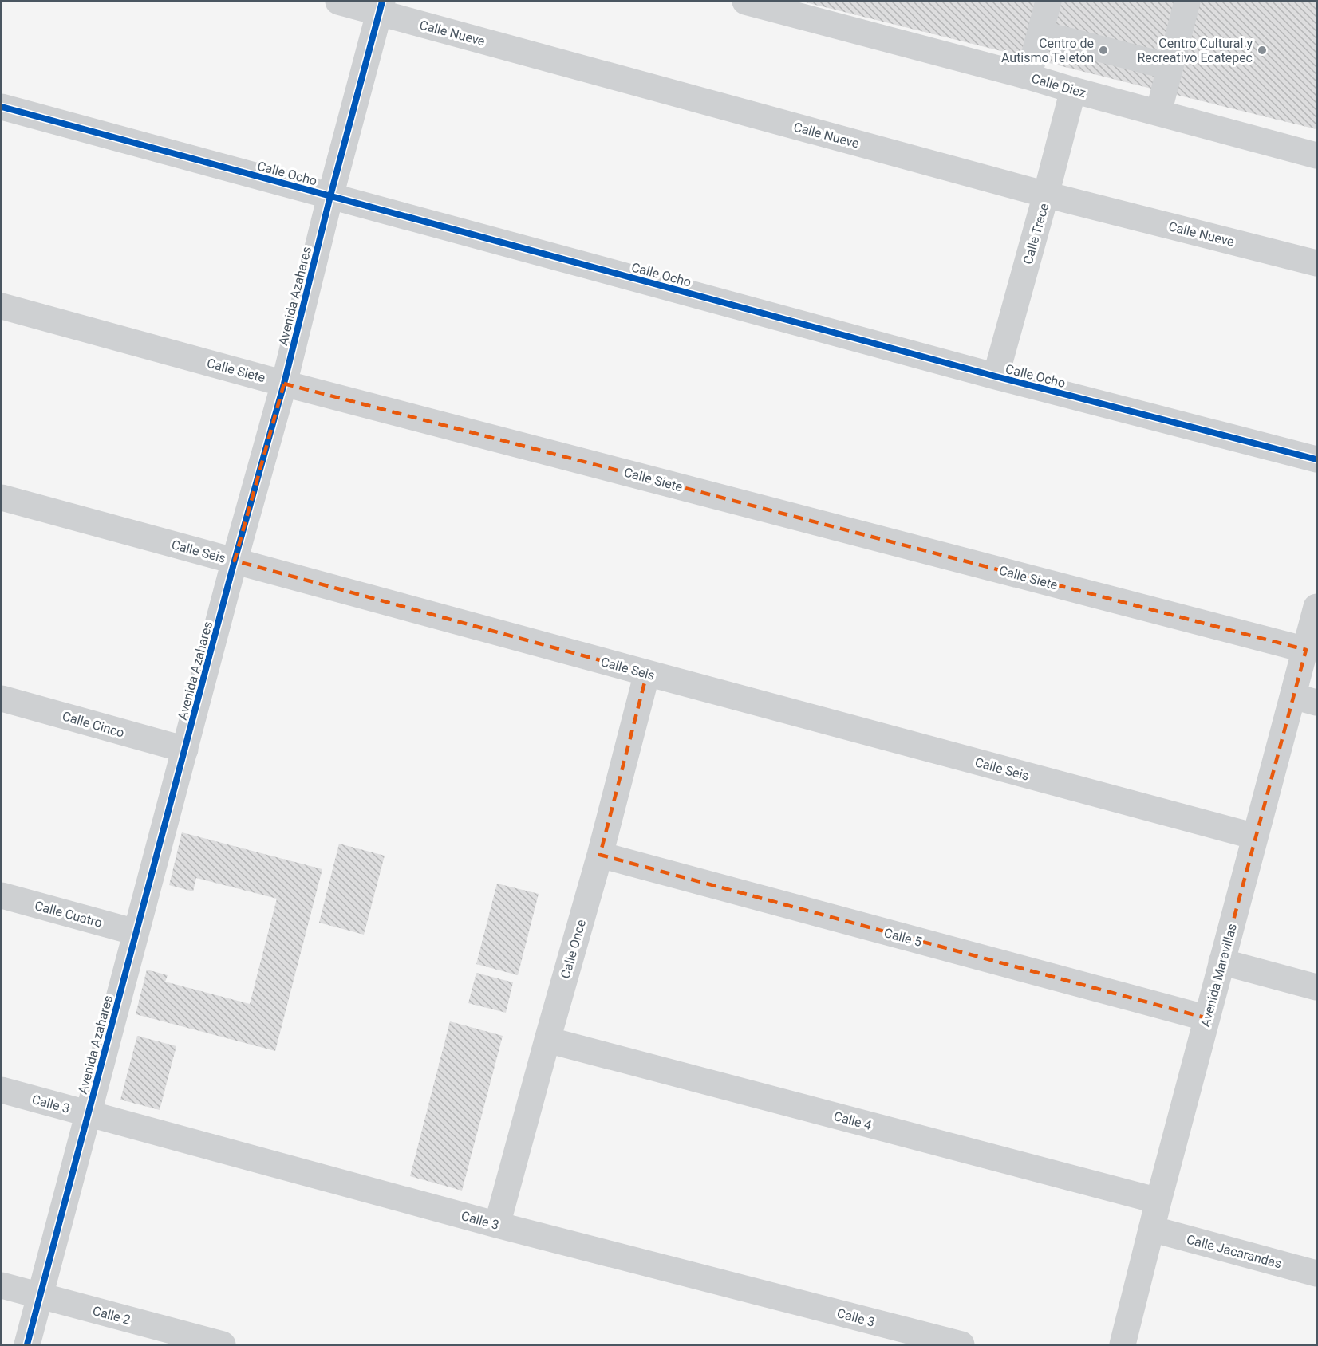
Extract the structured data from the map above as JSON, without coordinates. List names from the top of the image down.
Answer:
{
  "streets": {
    "street": [
      "Calle Nueve",
      "Calle Diez",
      "Calle Ocho",
      "Calle Trece",
      "Avenida Azahares",
      "Calle Siete",
      "Calle Seis",
      "Calle Cinco",
      "Calle Cuatro",
      "Calle 5",
      "Calle Once",
      "Avenida Maravillas",
      "Calle 3",
      "Calle 4",
      "Calle Jacarandas",
      "Calle 2"
    ]
  },
  "crossings": [
    ["Calle Nueve", "Calle Trece"],
    ["Calle Nueve", "Avenida Azahares"],
    ["Calle Diez", "Calle Trece"],
    ["Calle Ocho", "Calle Trece"],
    ["Calle Ocho", "Avenida Azahares"],
    ["Avenida Azahares", "Calle Siete"],
    ["Avenida Azahares", "Calle Seis"],
    ["Avenida Azahares", "Calle Cinco"],
    ["Avenida Azahares", "Calle Cuatro"],
    ["Avenida Azahares", "Calle 3"],
    ["Avenida Azahares", "Calle 2"],
    ["Calle Siete", "Avenida Maravillas"],
    ["Calle Seis", "Calle Once"],
    ["Calle Seis", "Avenida Maravillas"],
    ["Calle 5", "Calle Once"],
    ["Calle 5", "Avenida Maravillas"],
    ["Calle Once", "Calle 3"],
    ["Calle Once", "Calle 4"],
    ["Avenida Maravillas", "Calle 4"],
    ["Avenida Maravillas", "Calle Jacarandas"]
  ],
  "places": ["Centro de Autismo Teletón", "Centro Cultural y Recreativo Ecatepec"]
}
